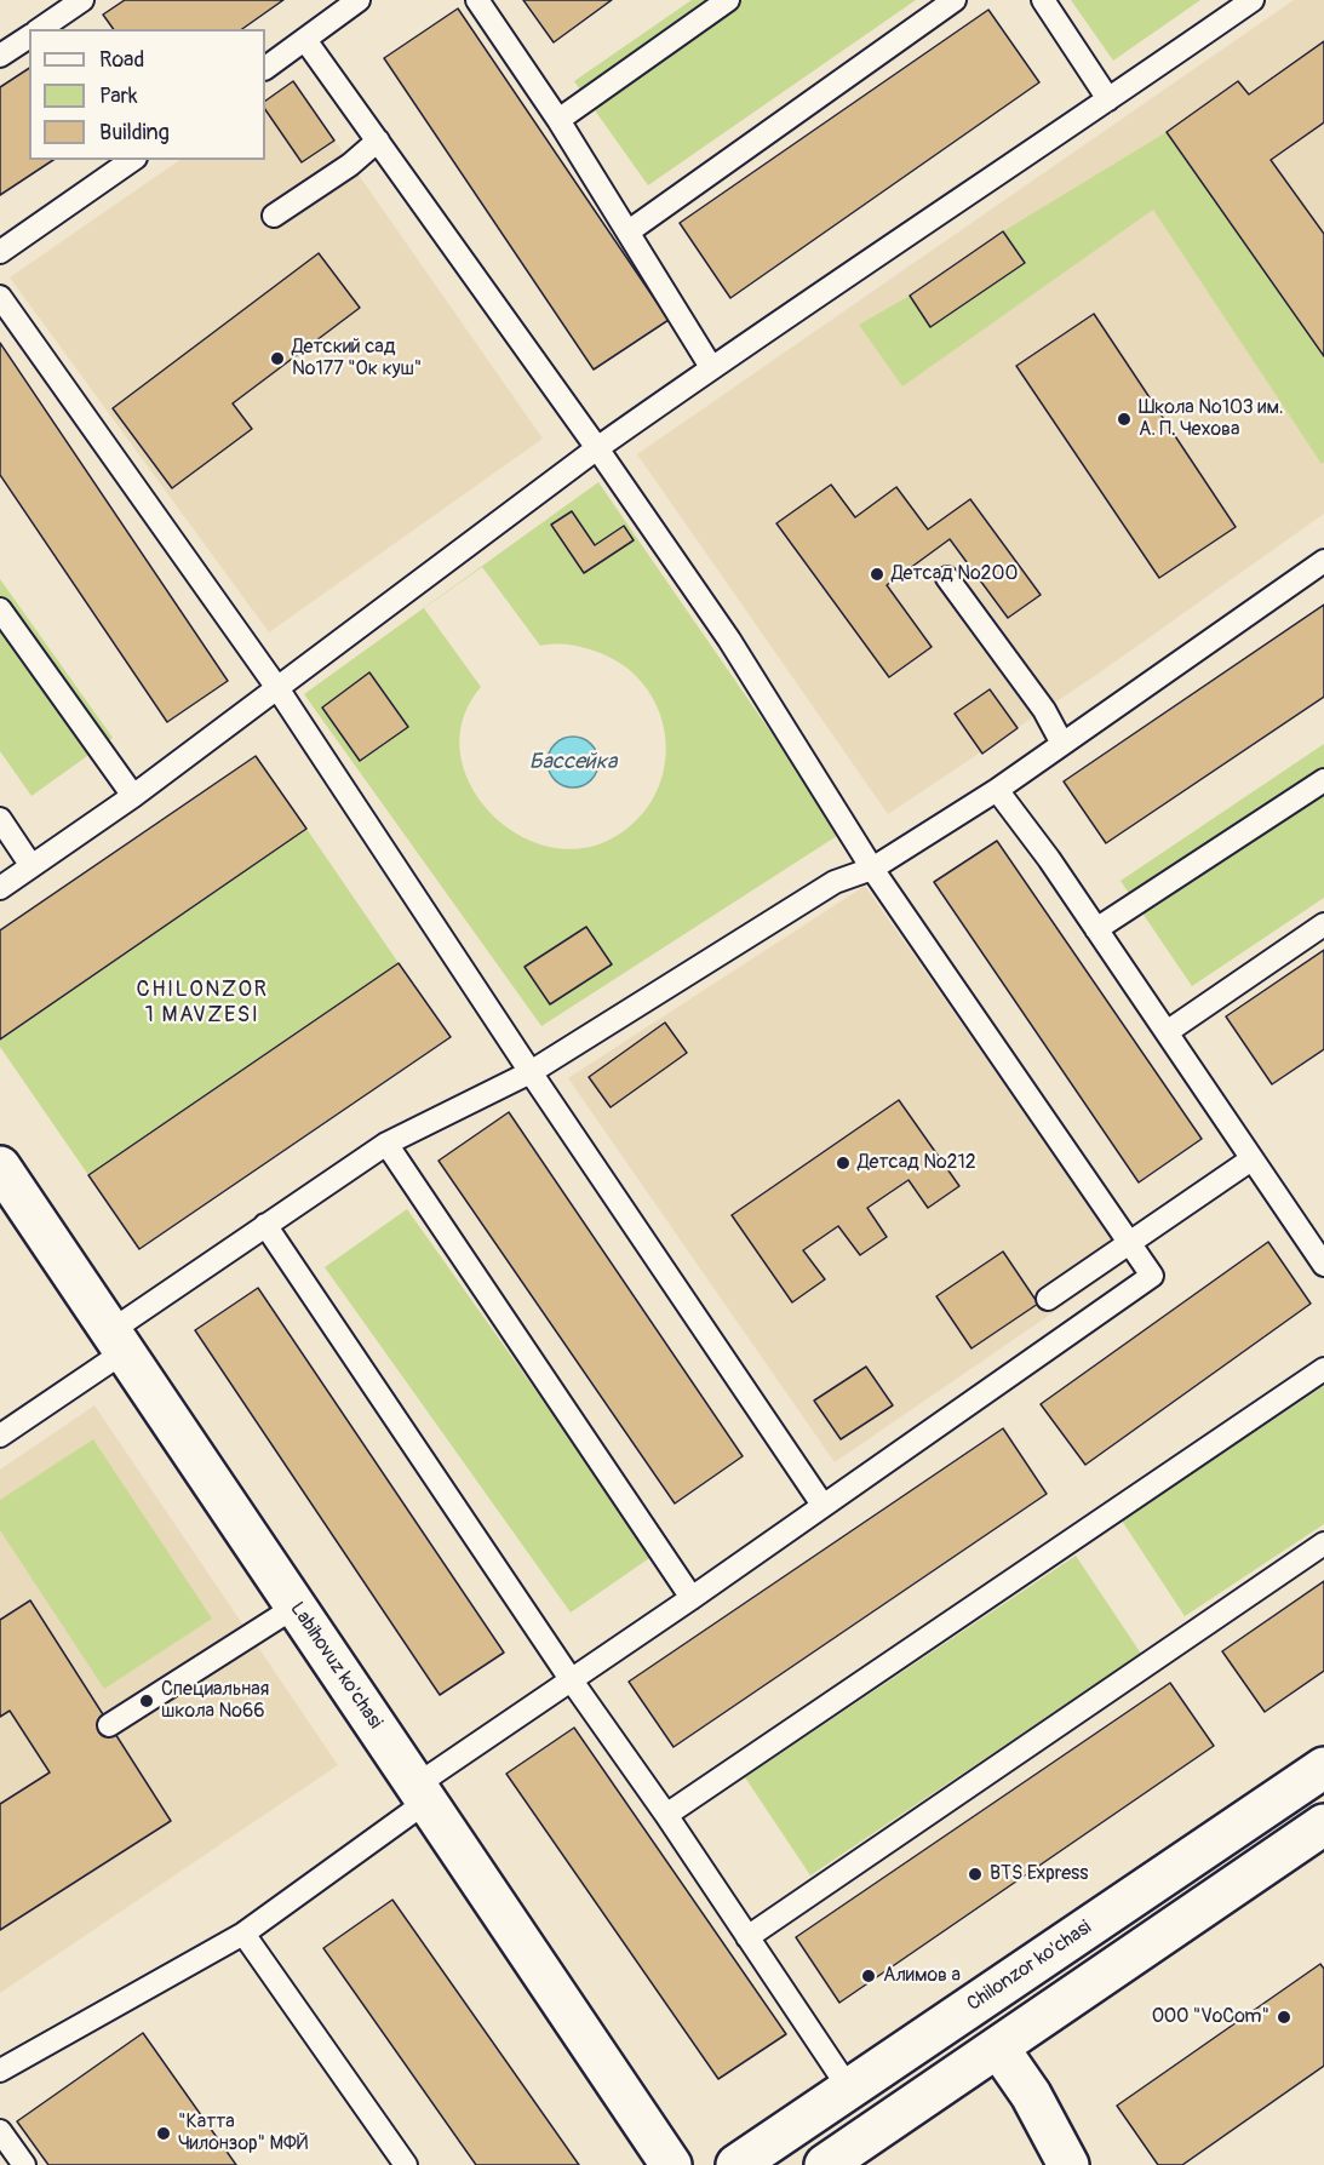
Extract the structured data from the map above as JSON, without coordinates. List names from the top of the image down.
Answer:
{
  "streets": {
    "main road": ["Labihovuz ko'chasi", "Chilonzor ko'chasi"]
  },
  "districts": ["CHILONZOR 1 MAVZESI"],
  "water": ["Бассейка"],
  "places": [
    "Детский сад №177 \"Ок куш\"",
    "Школа №103 им. А. П. Чехова",
    "Детсад №200",
    "Детсад №212",
    "Специальная школа №66",
    "BTS Express",
    "Алимов а",
    "ООО \"VoCom\"",
    "\"Катта Чилонзор\" МФЙ"
  ],
  "legend": ["Road", "Park", "Building"]
}
